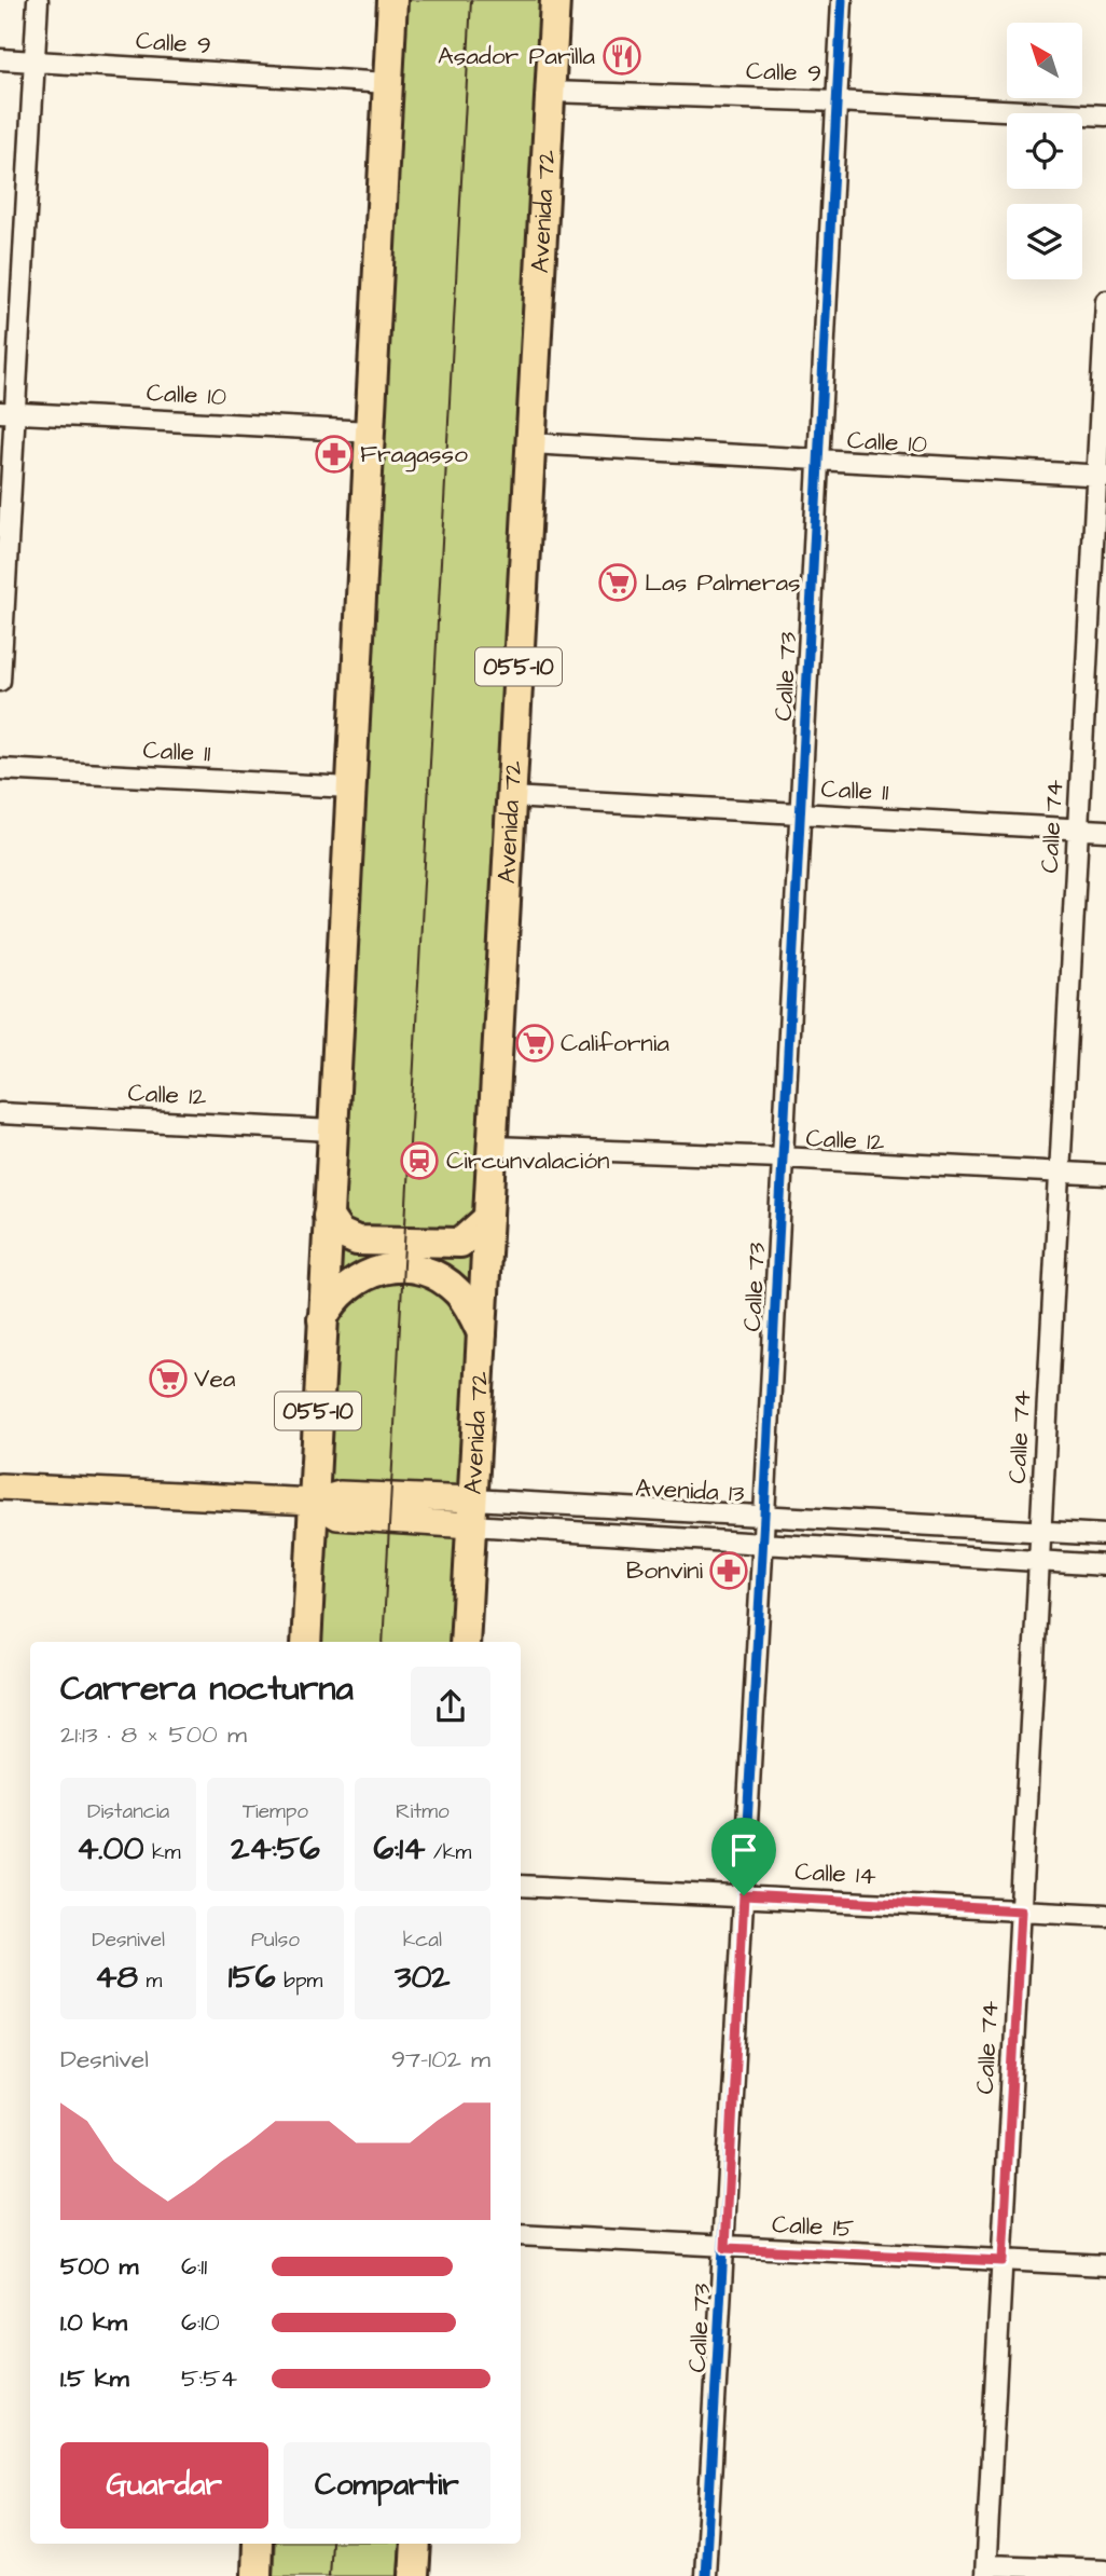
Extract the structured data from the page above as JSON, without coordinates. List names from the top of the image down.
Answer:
{
  "streets": {
    "highway": ["Avenida 72", "055-10"],
    "main road": ["Avenida 13"],
    "street": [
      "Calle 9",
      "Calle 10",
      "Calle 73",
      "Calle 11",
      "Calle 74",
      "Calle 12",
      "Calle 14",
      "Calle 15"
    ]
  },
  "crossings": [
    ["Calle 9", "Avenida 72"],
    ["Calle 9", "055-10"],
    ["Calle 9", "Calle 73"],
    ["Avenida 72", "Calle 10"],
    ["Avenida 72", "Calle 11"],
    ["Avenida 72", "Calle 12"],
    ["Avenida 72", "Avenida 13"],
    ["Calle 10", "055-10"],
    ["Calle 10", "Calle 73"],
    ["Calle 10", "Calle 74"],
    ["055-10", "Calle 11"],
    ["055-10", "Calle 12"],
    ["055-10", "Avenida 13"],
    ["Calle 73", "Calle 11"],
    ["Calle 73", "Calle 12"],
    ["Calle 73", "Avenida 13"],
    ["Calle 73", "Calle 14"],
    ["Calle 73", "Calle 15"],
    ["Calle 11", "Calle 74"],
    ["Calle 74", "Calle 12"],
    ["Calle 74", "Avenida 13"],
    ["Calle 74", "Calle 14"],
    ["Calle 74", "Calle 15"]
  ],
  "places": {
    "restaurant": ["Asador Parilla"],
    "pharmacy": ["Fragasso", "Bonvini"],
    "supermarket": ["Las Palmeras", "California", "Vea"],
    "station": ["Circunvalación"]
  },
  "north": "top left",
  "page": {
    "heading": ["Carrera nocturna", "21:13 · 8 × 500 m"],
    "stats": [
      ["Distancia", "4.00 km"],
      ["Tiempo", "24:56"],
      ["Ritmo", "6:14 /km"],
      ["Desnivel", "48 m"],
      ["Pulso", "156 bpm"],
      ["kcal", "302"]
    ],
    "chart": ["Desnivel", "97–102 m"],
    "list": [
      {
        "name": "500 m",
        "note": "6:11"
      },
      {
        "name": "1.0 km",
        "note": "6:10"
      },
      {
        "name": "1.5 km",
        "note": "5:54"
      }
    ],
    "buttons": ["Guardar", "Compartir"]
  }
}
